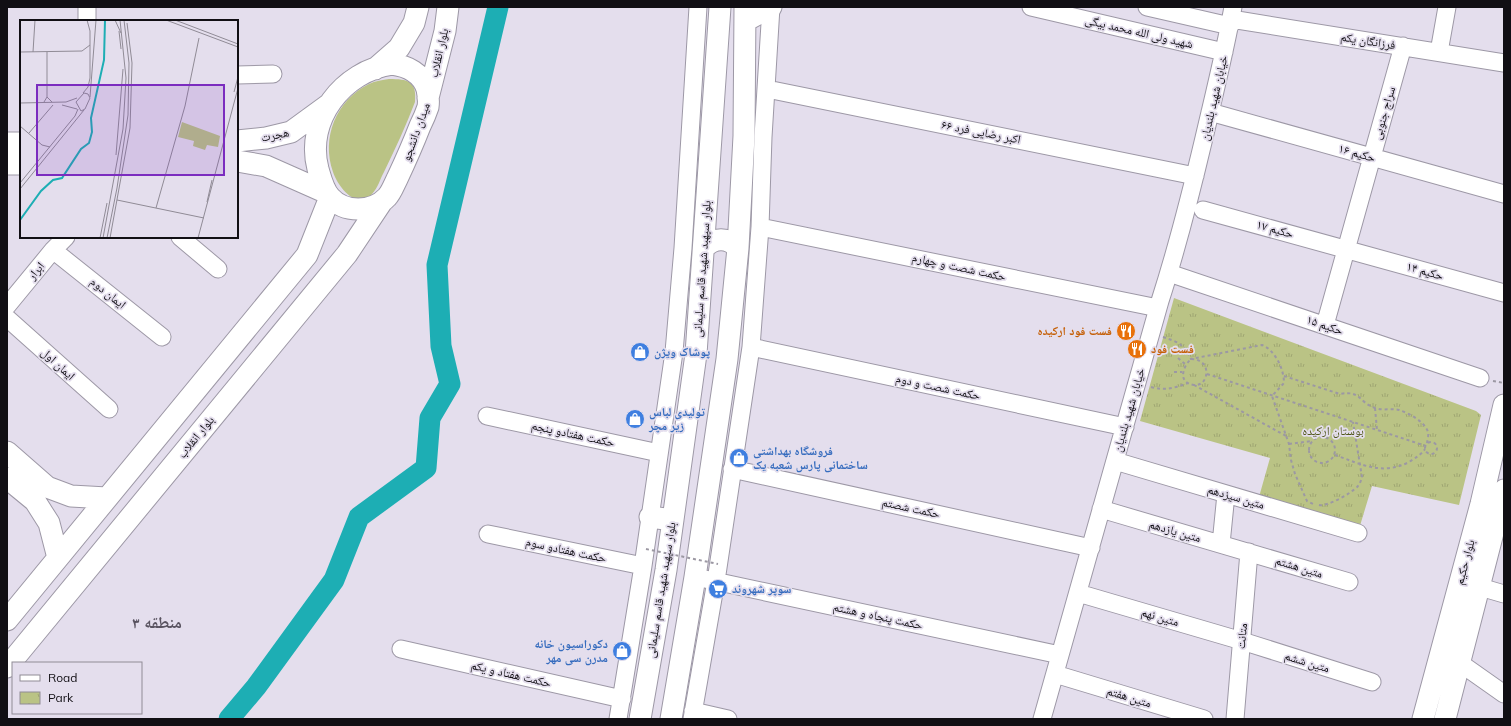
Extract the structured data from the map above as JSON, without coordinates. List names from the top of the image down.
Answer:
{
  "streets": {
    "main road": [
      "بلوار انقلاب",
      "میدان دانشجو",
      "هجرت",
      "بلوار سپهبد شهید قاسم سلیمانی",
      "بلوار حکیم"
    ],
    "street": [
      "شهید ولی الله محمد بیگی",
      "فرزانگان یکم",
      "خیابان شهید بلندیان",
      "سراج جنوبی",
      "۶۶ اکبر رضایی فرد",
      "حکیم ۱۶",
      "حکیم ۱۷",
      "حکمت شصت و چهارم",
      "ابرار",
      "حکیم ۱۴",
      "ایمان دوم",
      "حکیم ۱۵",
      "ایمان اول",
      "حکمت شصت و دوم",
      "حکمت هفتادو پنجم",
      "متین سیزدهم",
      "حکمت شصتم",
      "متین یازدهم",
      "حکمت هفتادو سوم",
      "متین هشتم",
      "حکمت پنجاه و هشتم",
      "متین نهم",
      "متانت",
      "متین ششم",
      "حکمت هفتاد و یکم",
      "متین هفتم"
    ]
  },
  "crossings": [
    ["شهید ولی الله محمد بیگی", "خیابان شهید بلندیان"],
    ["فرزانگان یکم", "خیابان شهید بلندیان"],
    ["فرزانگان یکم", "سراج جنوبی"],
    ["بلوار انقلاب", "میدان دانشجو"],
    ["بلوار انقلاب", "هجرت"],
    ["خیابان شهید بلندیان", "۶۶ اکبر رضایی فرد"],
    ["خیابان شهید بلندیان", "حکیم ۱۶"],
    ["خیابان شهید بلندیان", "حکمت شصت و چهارم"],
    ["خیابان شهید بلندیان", "حکیم ۱۵"],
    ["خیابان شهید بلندیان", "حکمت شصت و دوم"],
    ["خیابان شهید بلندیان", "متین سیزدهم"],
    ["خیابان شهید بلندیان", "حکمت شصتم"],
    ["خیابان شهید بلندیان", "متین یازدهم"],
    ["خیابان شهید بلندیان", "حکمت پنجاه و هشتم"],
    ["خیابان شهید بلندیان", "متین نهم"],
    ["خیابان شهید بلندیان", "متین هفتم"],
    ["سراج جنوبی", "حکیم ۱۶"],
    ["سراج جنوبی", "حکیم ۱۷"],
    ["سراج جنوبی", "حکیم ۱۴"],
    ["سراج جنوبی", "حکیم ۱۵"],
    ["میدان دانشجو", "هجرت"],
    ["حکیم ۱۷", "حکیم ۱۴"],
    ["ابرار", "ایمان دوم"],
    ["متین یازدهم", "متین هشتم"],
    ["متین یازدهم", "متانت"],
    ["متین هشتم", "متانت"],
    ["متین نهم", "متانت"],
    ["متین نهم", "متین ششم"],
    ["متانت", "متین ششم"]
  ],
  "districts": ["منطقه ۳"],
  "parks": ["بوستان ارکیده"],
  "places": {
    "restaurant": ["فست فود ارکیده", "فست فود"],
    "shop": [
      "پوشاک ویژن",
      "تولیدی لباس زیر مچر",
      "فروشگاه بهداشتی ساختمانی پارس شعبه یک",
      "دکوراسیون خانه مدرن سی مهر"
    ],
    "supermarket": ["سوپر شهروند"]
  },
  "legend": ["Road", "Park"]
}
